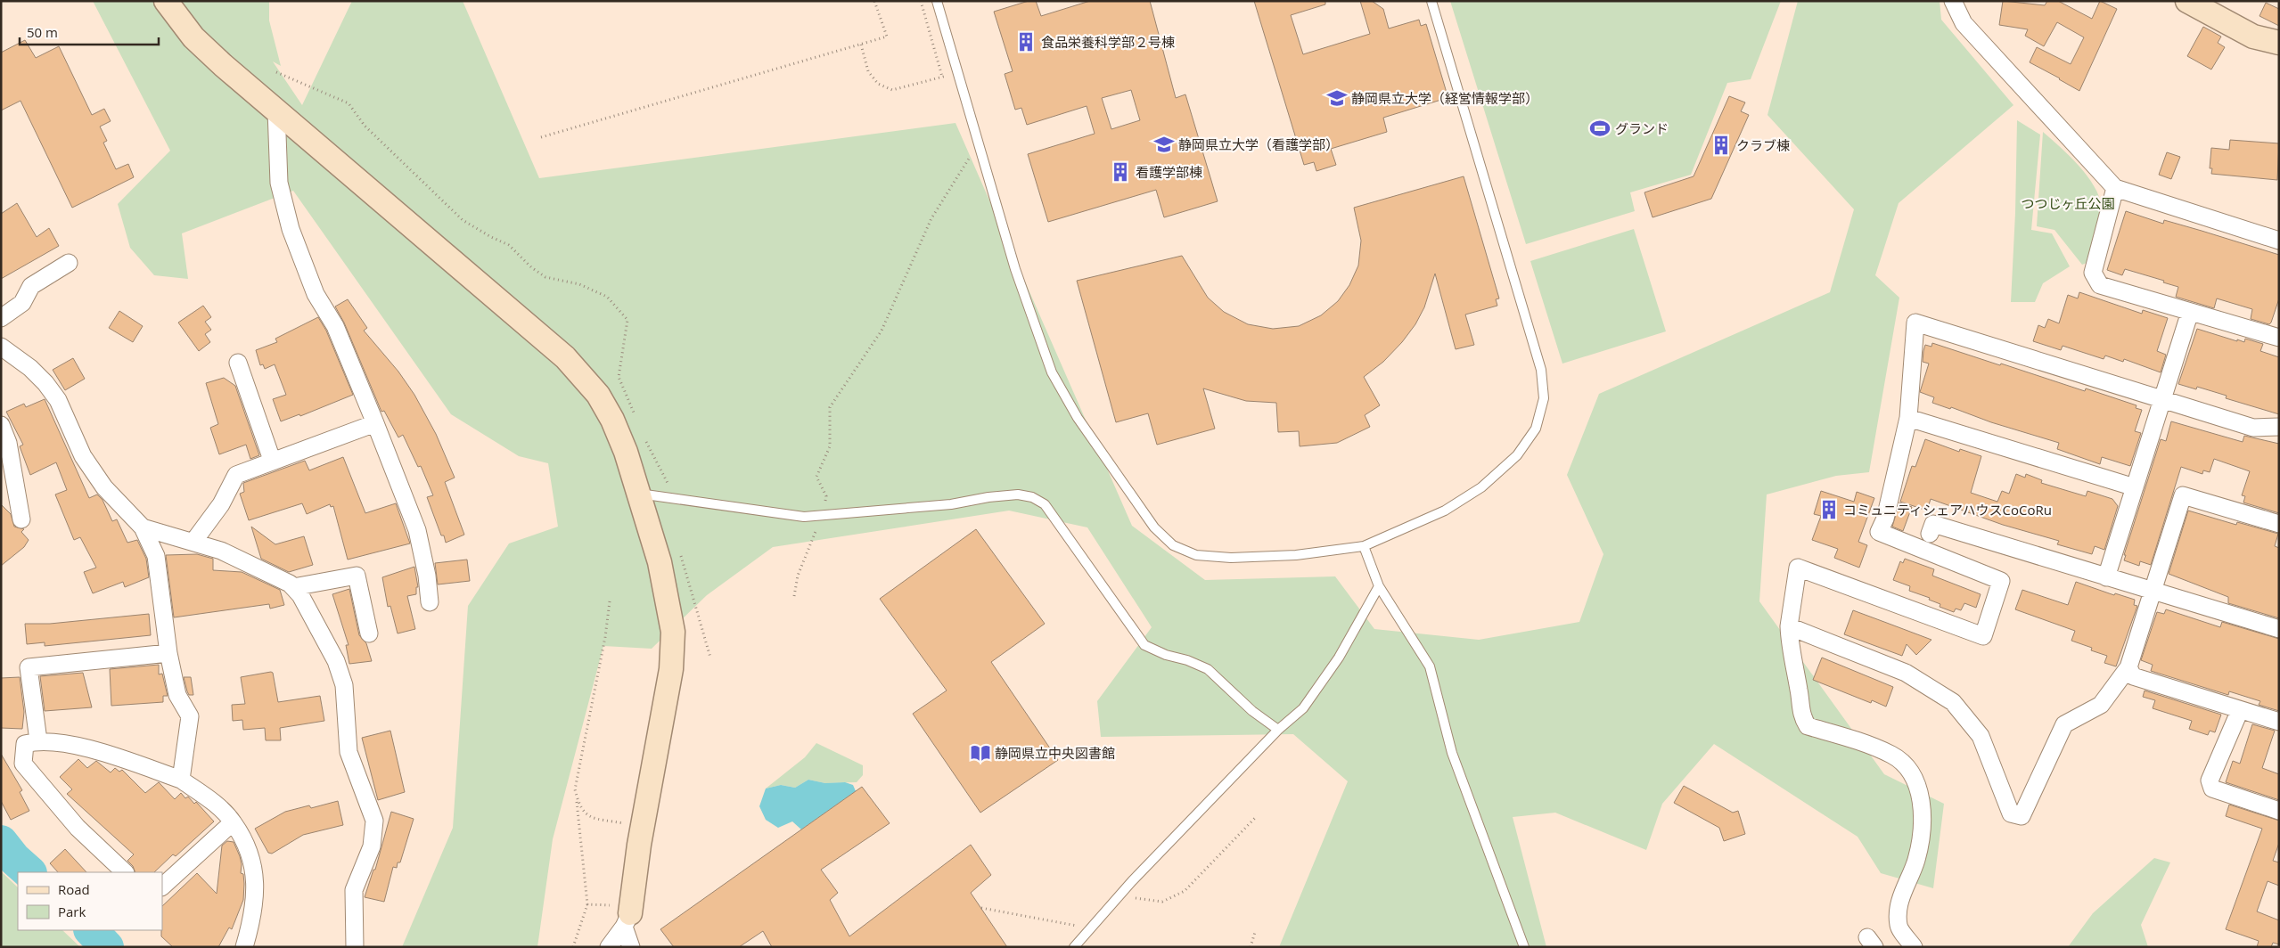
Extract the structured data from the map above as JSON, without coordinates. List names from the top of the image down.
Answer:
{
  "parks": ["つつじヶ丘公園"],
  "places": {
    "building": [
      "食品栄養科学部２号棟",
      "クラブ棟",
      "看護学部棟",
      "コミュニティシェアハウスCoCoRu"
    ],
    "school or university": ["静岡県立大学（経営情報学部）", "静岡県立大学（看護学部）"],
    "sports": ["グランド"],
    "library": ["静岡県立中央図書館"]
  },
  "legend": ["Road", "Park"],
  "scale_bar": "50 m"
}
